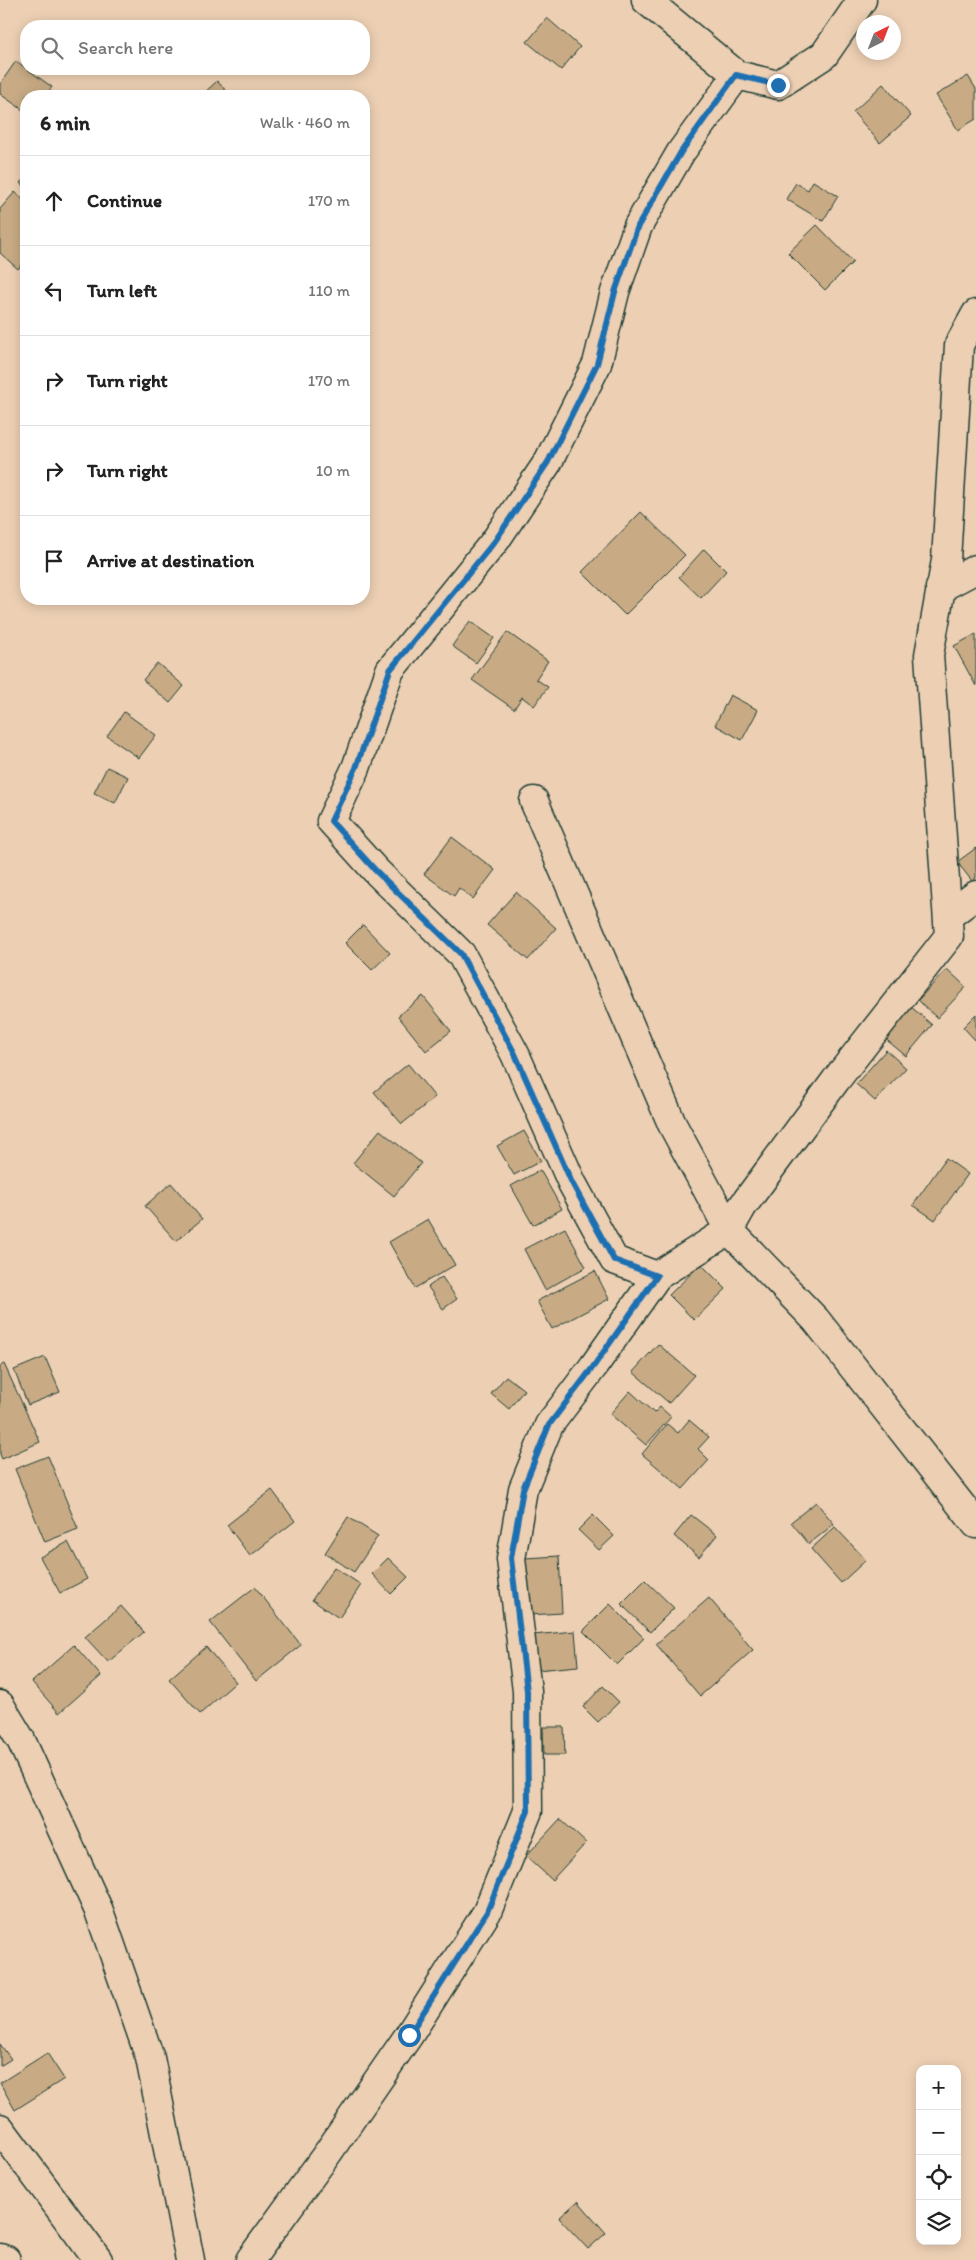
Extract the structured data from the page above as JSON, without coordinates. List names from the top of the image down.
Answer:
{
  "north": "top right",
  "page": {
    "search": "Search here",
    "heading": ["6 min", "Walk · 460 m"],
    "list": [
      ["Continue", "170 m"],
      ["Turn left", "110 m"],
      ["Turn right", "170 m"],
      ["Turn right", "10 m"],
      "Arrive at destination"
    ],
    "map_buttons": ["+", "−"]
  }
}
